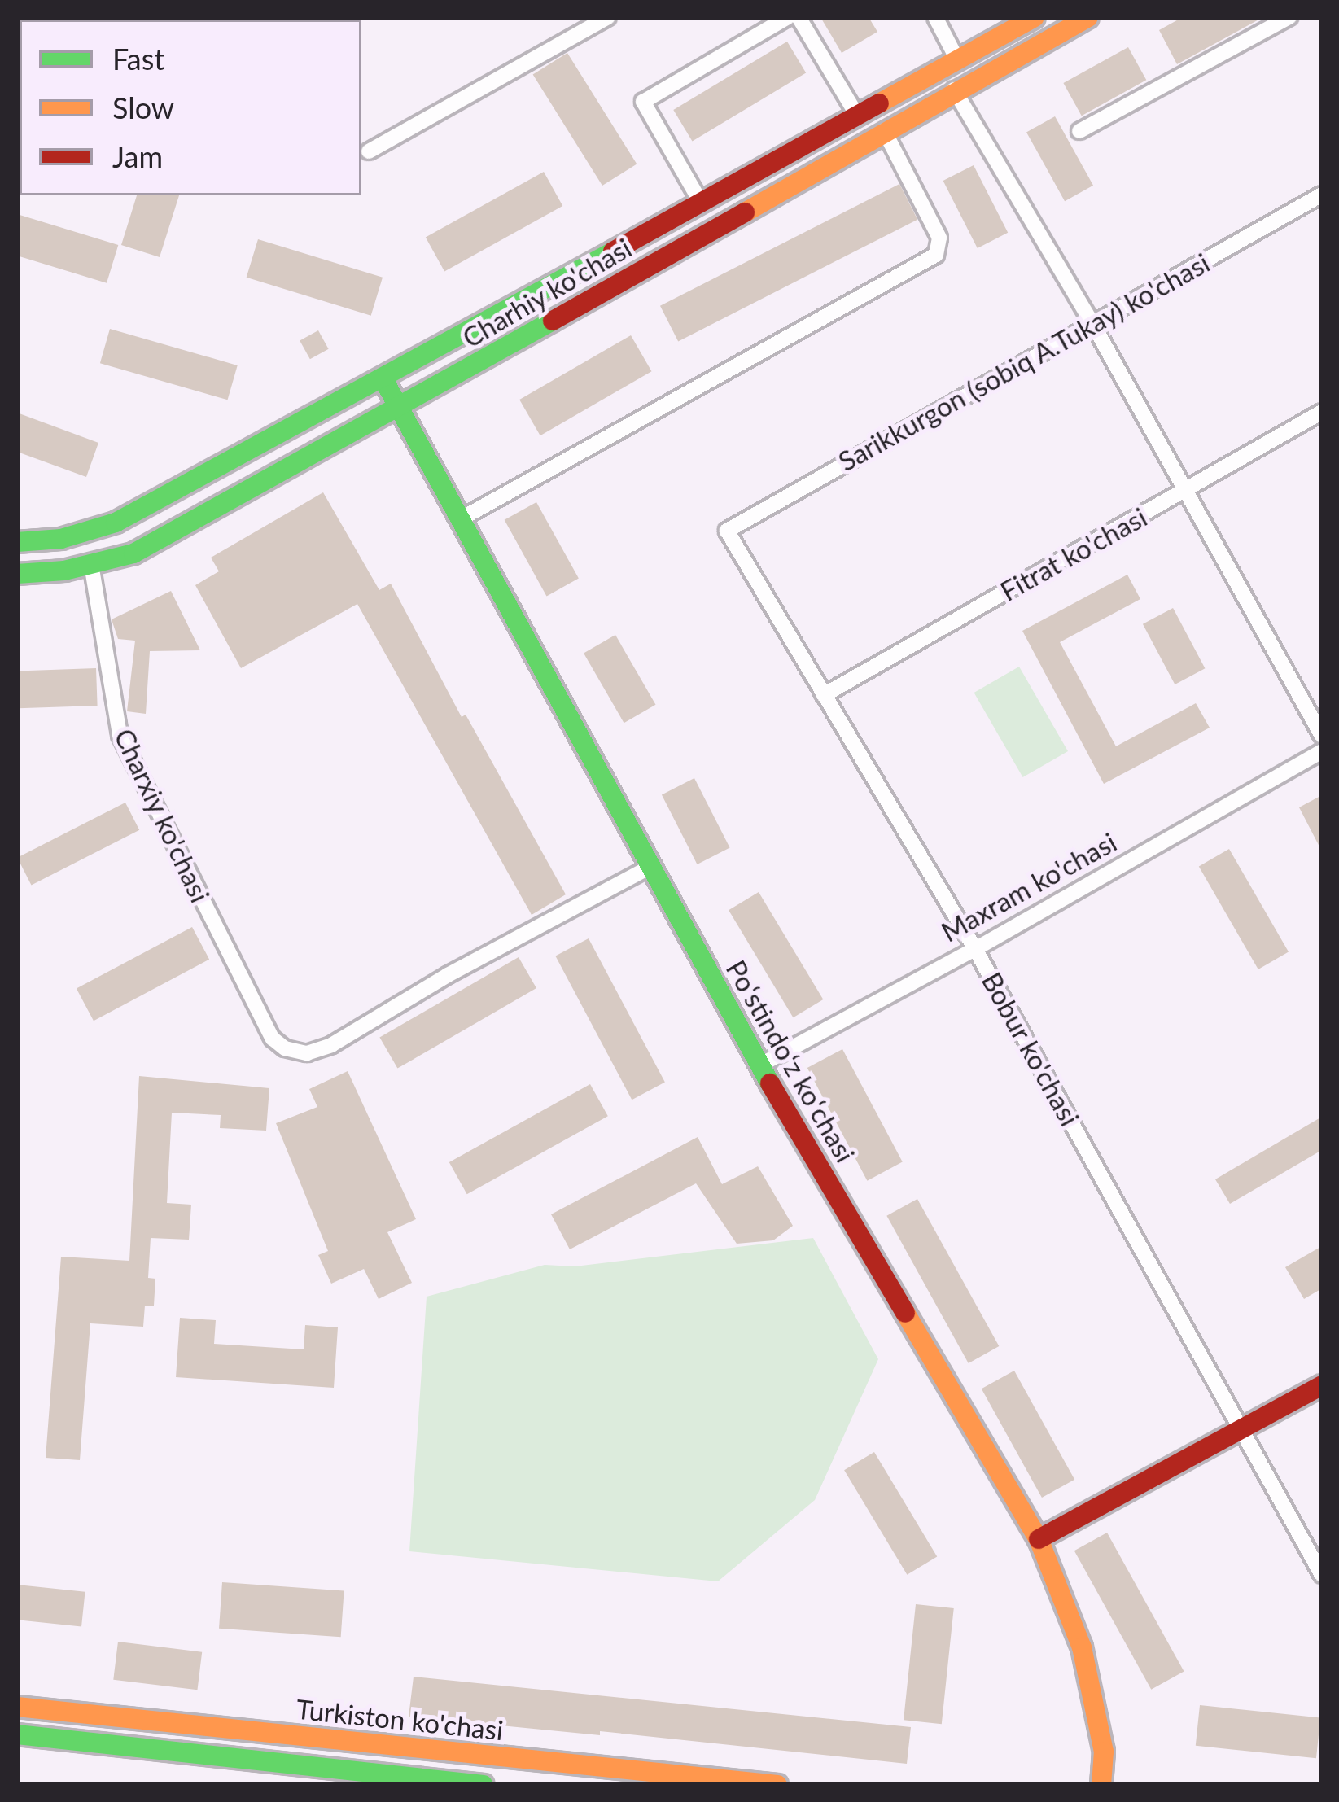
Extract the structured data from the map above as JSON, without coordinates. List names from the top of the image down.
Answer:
{
  "streets": {
    "main road": ["Charhiy ko'chasi", "Poʻstindoʻz koʻchasi", "Turkiston ko'chasi"],
    "street": [
      "Sarikkurgon (sobiq A.Tukay) ko'chasi",
      "Fitrat ko'chasi",
      "Charxiy ko'chasi",
      "Maxram ko'chasi",
      "Bobur ko'chasi"
    ]
  },
  "crossings": [
    ["Charhiy ko'chasi", "Charxiy ko'chasi"],
    ["Charhiy ko'chasi", "Poʻstindoʻz koʻchasi"],
    ["Sarikkurgon (sobiq A.Tukay) ko'chasi", "Bobur ko'chasi"],
    ["Fitrat ko'chasi", "Bobur ko'chasi"],
    ["Charxiy ko'chasi", "Poʻstindoʻz koʻchasi"],
    ["Maxram ko'chasi", "Bobur ko'chasi"],
    ["Maxram ko'chasi", "Poʻstindoʻz koʻchasi"]
  ],
  "legend": ["Fast", "Slow", "Jam"]
}
